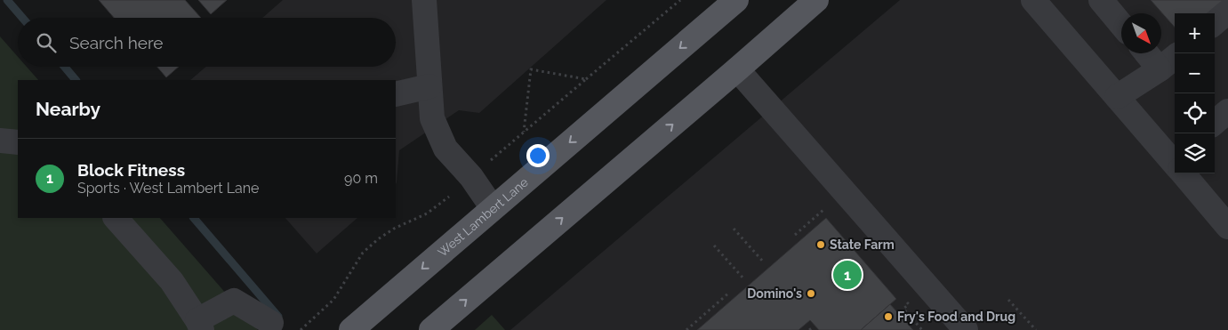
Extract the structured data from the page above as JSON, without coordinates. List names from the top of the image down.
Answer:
{
  "streets": {
    "main road": ["West Lambert Lane"]
  },
  "places": ["State Farm", "Domino's", "Fry's Food and Drug"],
  "north": "bottom right",
  "page": {
    "map_buttons": ["+", "−"],
    "search": "Search here",
    "heading": "Nearby",
    "list": [
      {
        "mark": "1",
        "name": "Block Fitness",
        "note": "Sports · West Lambert Lane",
        "value": "90 m"
      }
    ],
    "pins": "1"
  }
}
